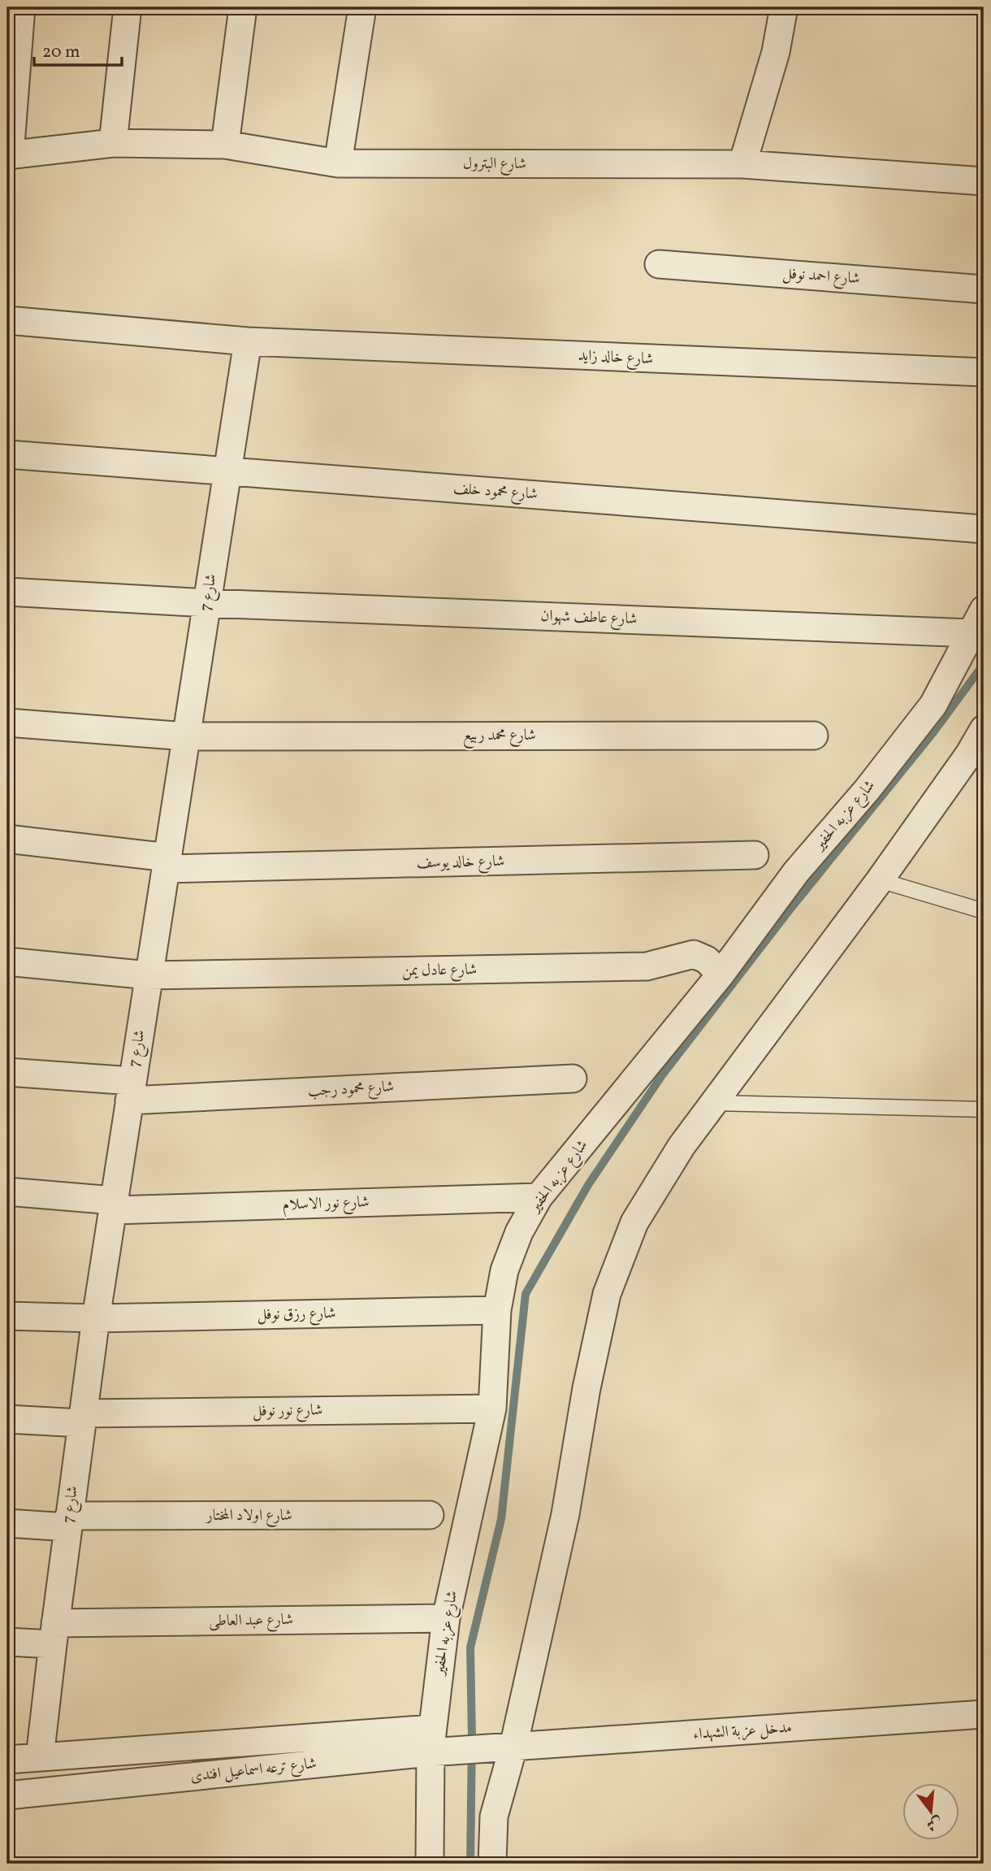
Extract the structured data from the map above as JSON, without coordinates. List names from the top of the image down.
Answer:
{
  "streets": {
    "street": [
      "شارع البترول",
      "شارع احمد نوفل",
      "شارع خالد زايد",
      "شارع محمود خلف",
      "شارع 7",
      "شارع عاطف شهوان",
      "شارع محمد ربيع",
      "شارع عزبه الحفير",
      "شارع خالد يوسف",
      "شارع عادل يمن",
      "شارع محمود رجب",
      "شارع نور الاسلام",
      "شارع رزق نوفل",
      "شارع نور نوفل",
      "شارع اولاد المختار",
      "شارع عبد العاطى",
      "مدخل عزبة الشهداء",
      "شارع ترعه اسماعيل افندى"
    ]
  },
  "crossings": [
    ["شارع خالد زايد", "شارع 7"],
    ["شارع محمود خلف", "شارع 7"],
    ["شارع 7", "شارع عاطف شهوان"],
    ["شارع 7", "شارع محمد ربيع"],
    ["شارع 7", "شارع خالد يوسف"],
    ["شارع 7", "شارع عادل يمن"],
    ["شارع 7", "شارع محمود رجب"],
    ["شارع 7", "شارع نور الاسلام"],
    ["شارع 7", "شارع رزق نوفل"],
    ["شارع 7", "شارع نور نوفل"],
    ["شارع 7", "شارع اولاد المختار"],
    ["شارع 7", "شارع عبد العاطى"],
    ["شارع 7", "شارع ترعه اسماعيل افندى"],
    ["شارع عاطف شهوان", "شارع عزبه الحفير"],
    ["شارع عزبه الحفير", "شارع عادل يمن"],
    ["شارع عزبه الحفير", "شارع نور الاسلام"],
    ["شارع عزبه الحفير", "شارع رزق نوفل"],
    ["شارع عزبه الحفير", "شارع نور نوفل"],
    ["شارع عزبه الحفير", "شارع عبد العاطى"],
    ["شارع عزبه الحفير", "شارع ترعه اسماعيل افندى"],
    ["مدخل عزبة الشهداء", "شارع ترعه اسماعيل افندى"]
  ],
  "scale_bar": "20 m",
  "north": "bottom"
}
